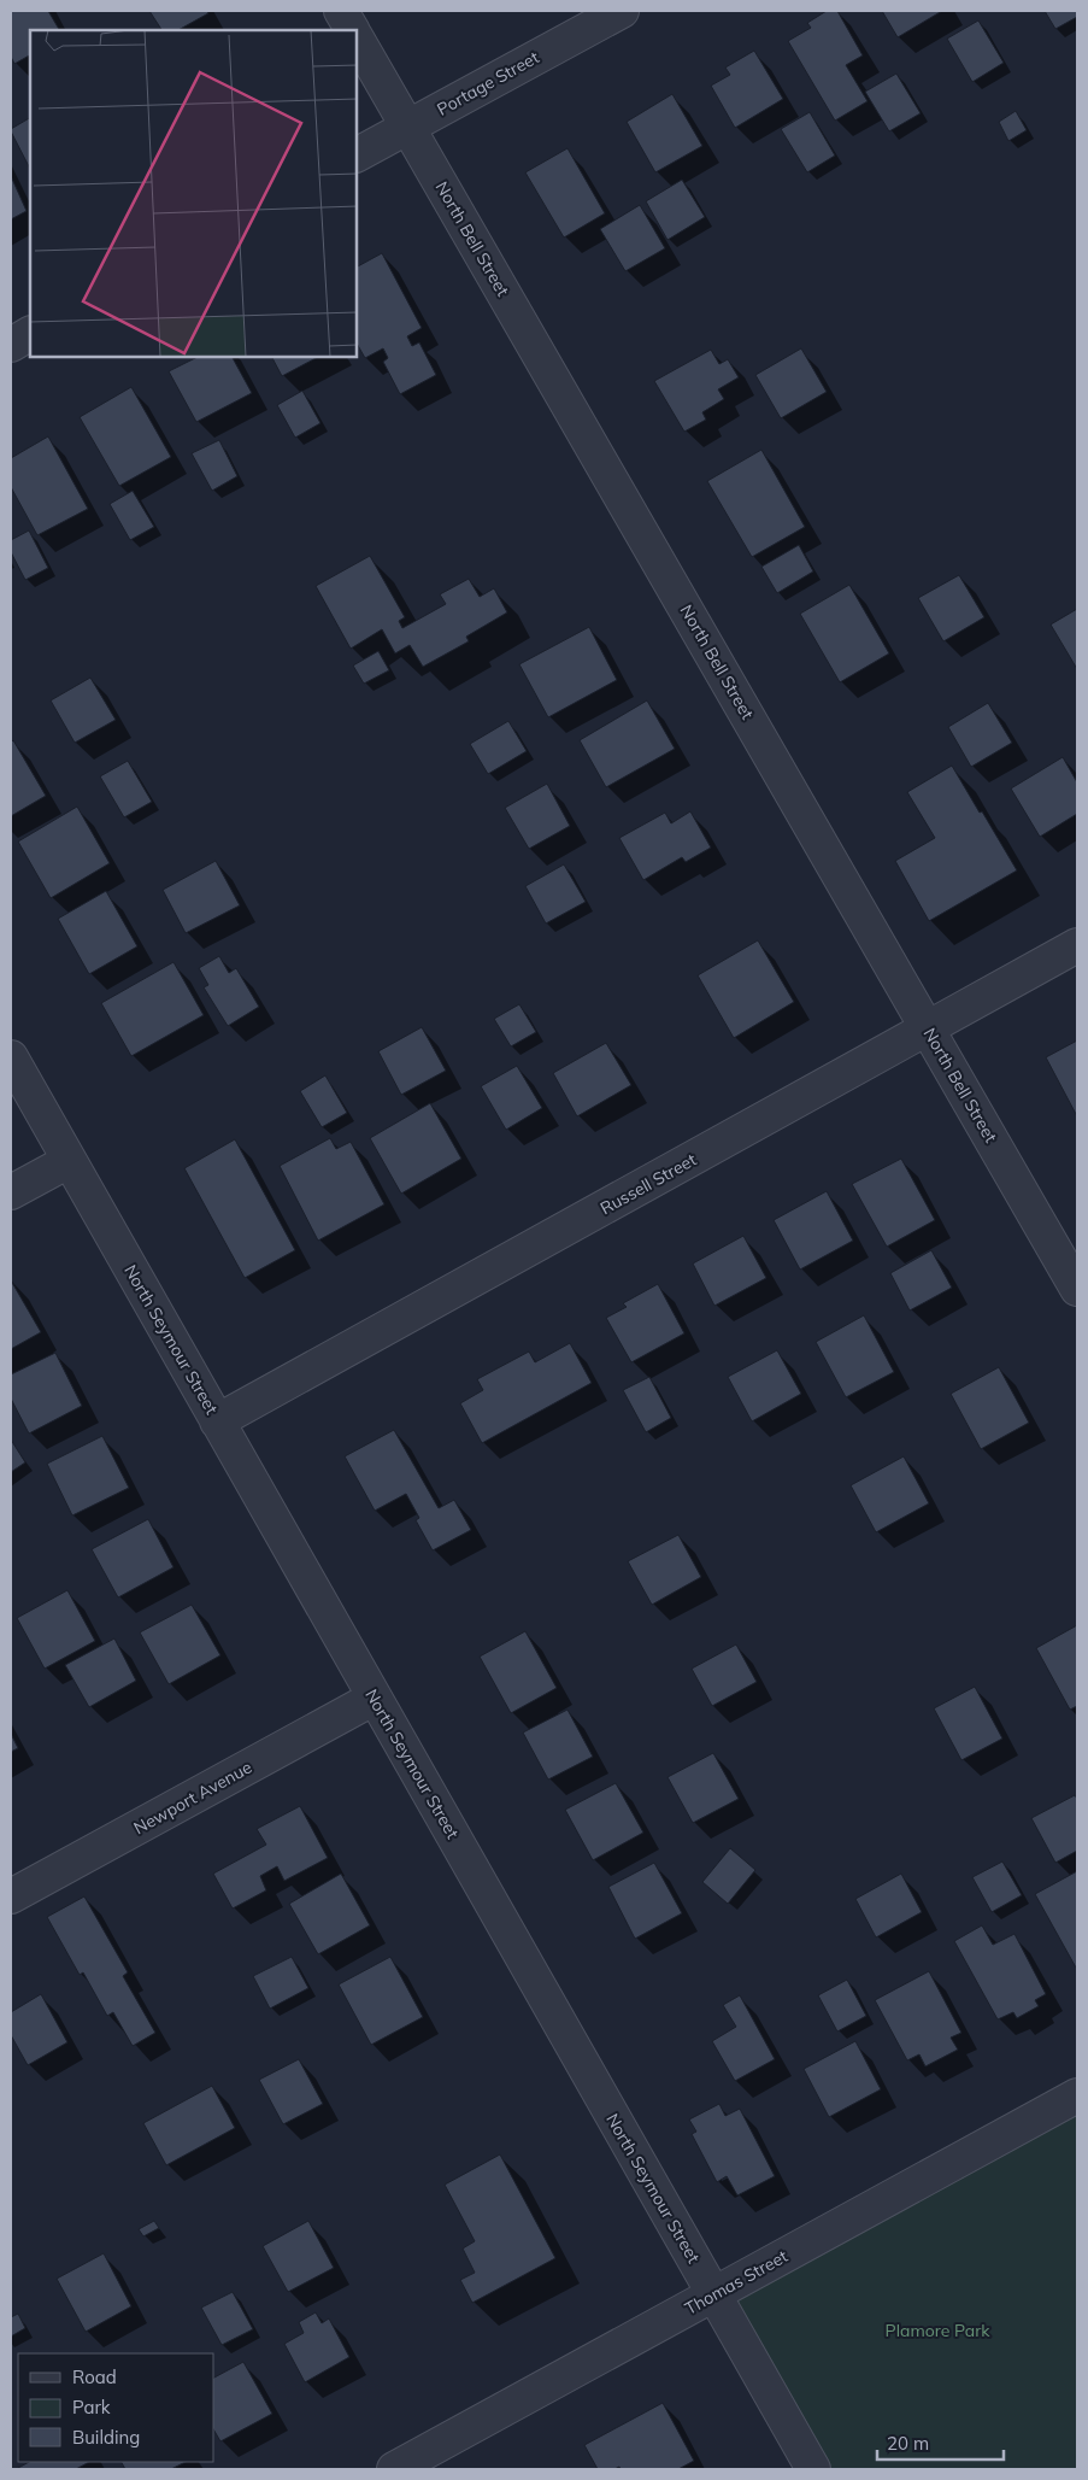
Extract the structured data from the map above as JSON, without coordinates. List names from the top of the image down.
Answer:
{
  "streets": {
    "street": [
      "Portage Street",
      "North Bell Street",
      "Russell Street",
      "North Seymour Street",
      "Newport Avenue",
      "Thomas Street"
    ]
  },
  "crossings": [
    ["Portage Street", "North Bell Street"],
    ["North Bell Street", "Russell Street"],
    ["Russell Street", "North Seymour Street"],
    ["North Seymour Street", "Newport Avenue"],
    ["North Seymour Street", "Thomas Street"]
  ],
  "parks": ["Plamore Park"],
  "legend": ["Road", "Park", "Building"],
  "scale_bar": "20 m"
}
